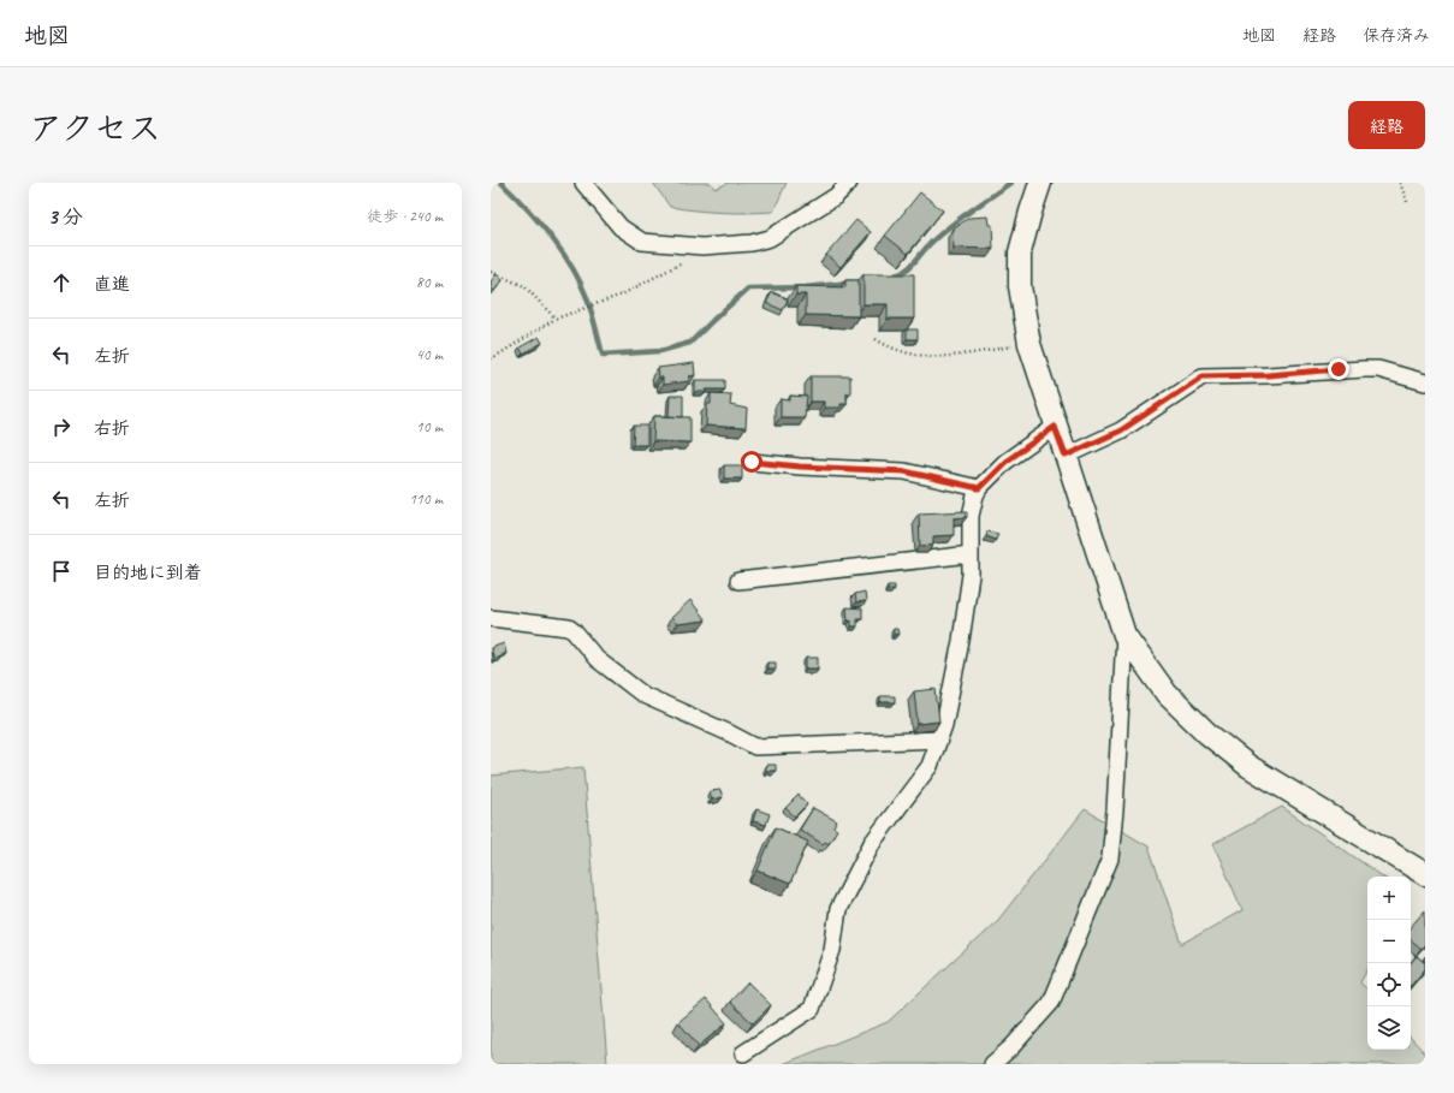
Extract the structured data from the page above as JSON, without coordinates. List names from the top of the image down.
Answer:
{
  "page": {
    "header": "地図",
    "nav": ["地図", "経路", "保存済み"],
    "title": "アクセス",
    "buttons": "経路",
    "heading": ["3 分", "徒歩 · 240 m"],
    "list": [
      ["直進", "80 m"],
      ["左折", "40 m"],
      ["右折", "10 m"],
      ["左折", "110 m"],
      "目的地に到着"
    ],
    "map_buttons": ["+", "−"]
  }
}
